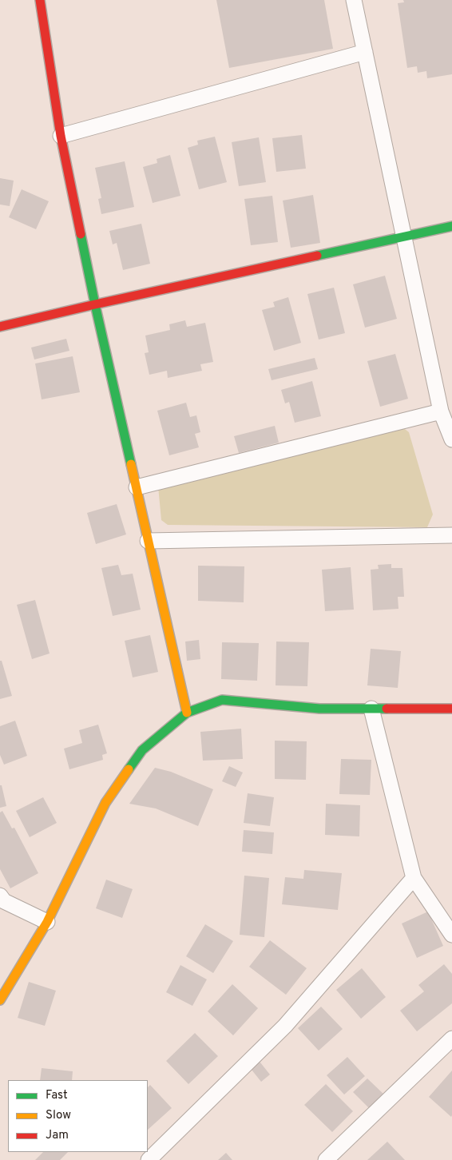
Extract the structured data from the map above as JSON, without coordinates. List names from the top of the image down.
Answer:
{
  "legend": ["Fast", "Slow", "Jam"]
}
